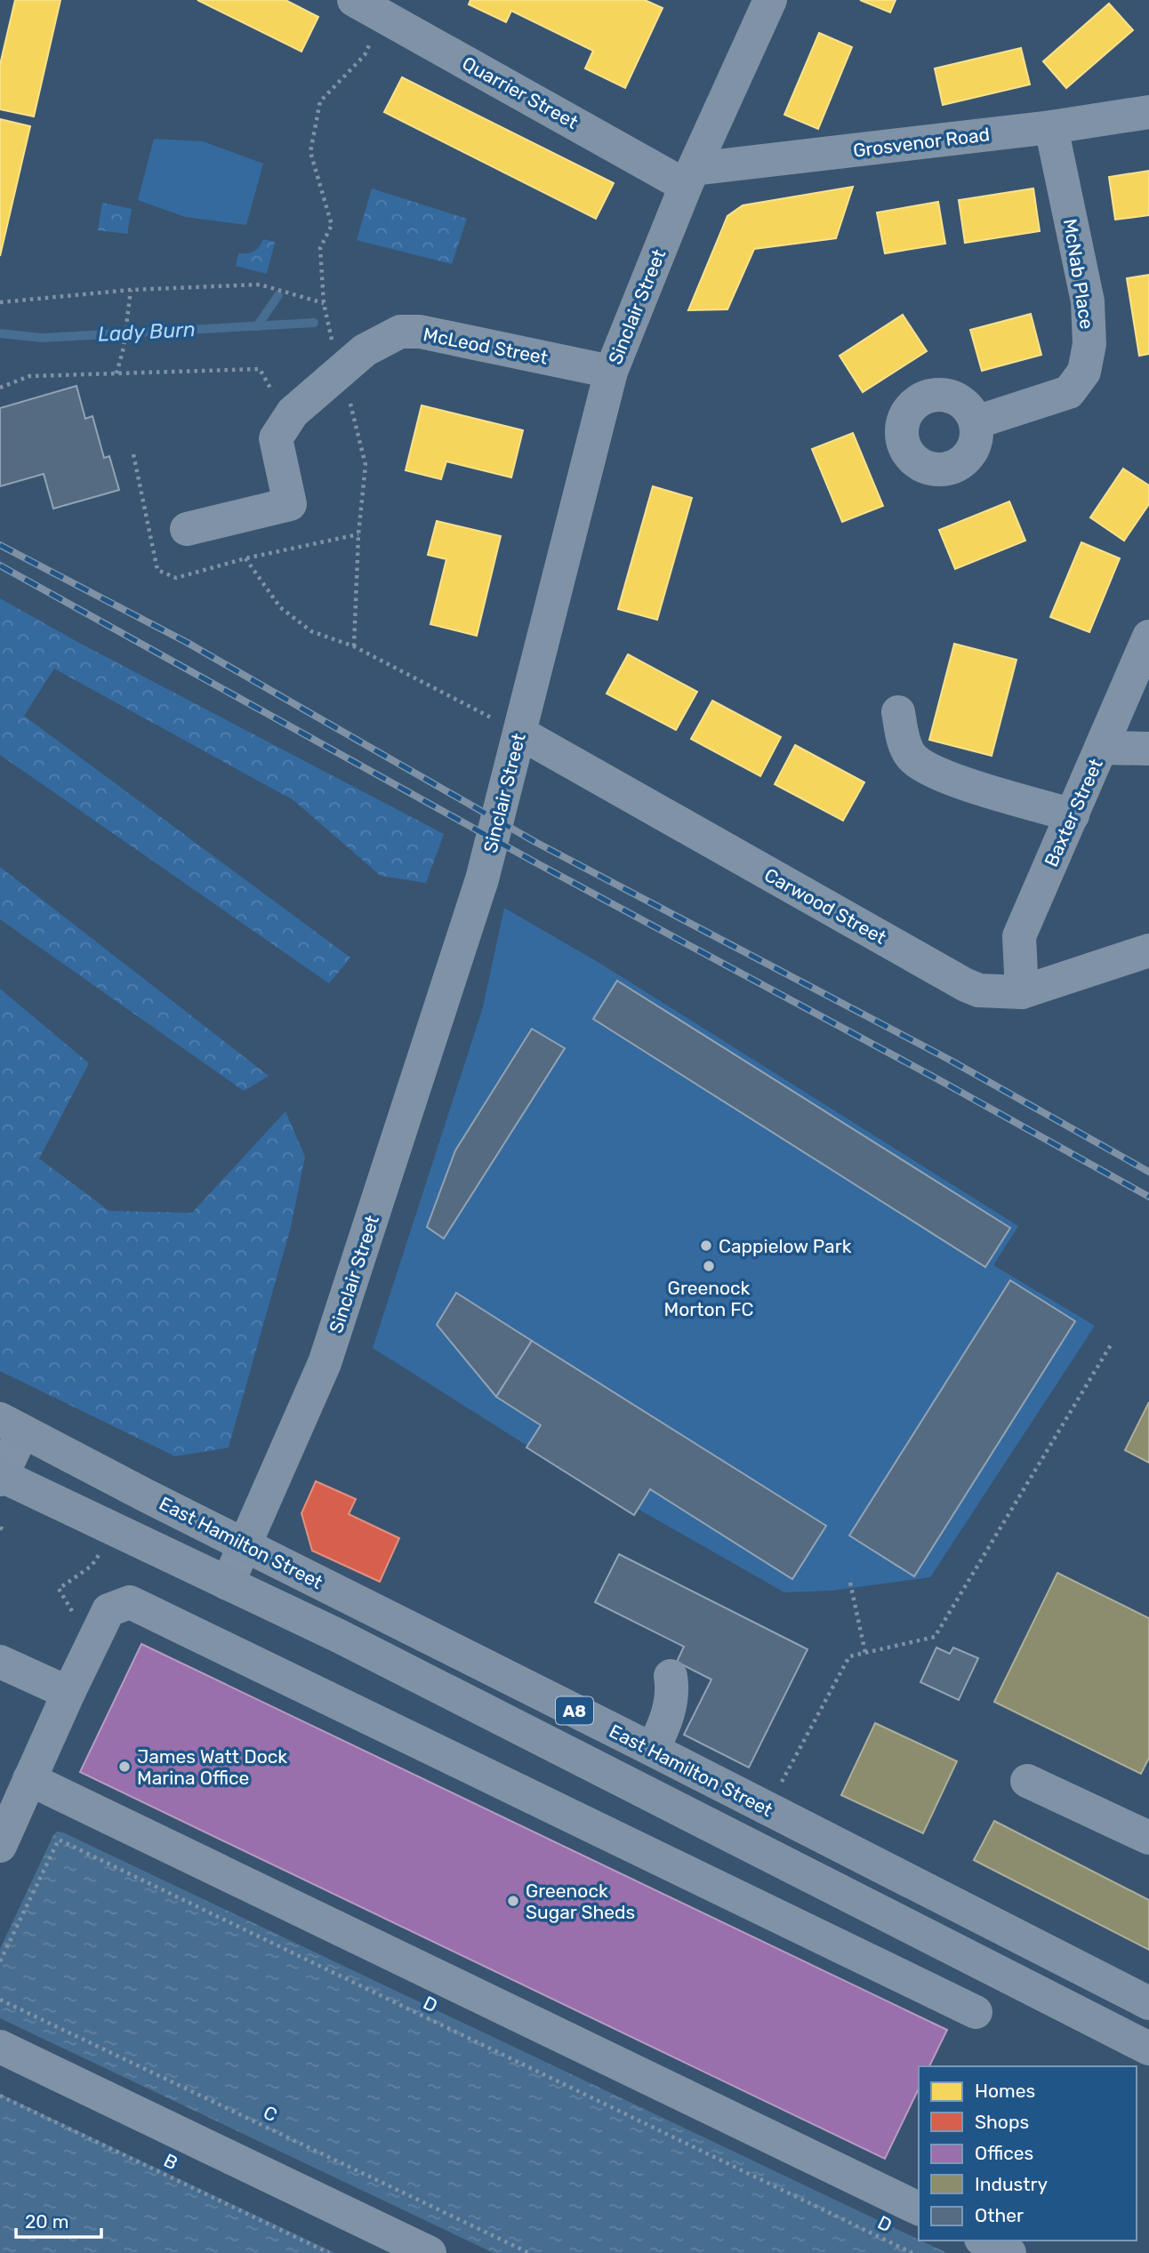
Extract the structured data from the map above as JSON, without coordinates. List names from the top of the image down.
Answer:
{
  "streets": {
    "highway": ["East Hamilton Street", "A8"],
    "street": [
      "Quarrier Street",
      "Grosvenor Road",
      "McNab Place",
      "Sinclair Street",
      "McLeod Street",
      "Baxter Street",
      "Carwood Street"
    ],
    "path": ["D", "C", "B"]
  },
  "crossings": [
    ["Quarrier Street", "Grosvenor Road"],
    ["Quarrier Street", "Sinclair Street"],
    ["Grosvenor Road", "McNab Place"],
    ["Grosvenor Road", "Sinclair Street"],
    ["Sinclair Street", "McLeod Street"],
    ["Sinclair Street", "Carwood Street"],
    ["Sinclair Street", "East Hamilton Street"],
    ["Sinclair Street", "A8"],
    ["Baxter Street", "Carwood Street"]
  ],
  "water": ["Lady Burn"],
  "places": [
    "Cappielow Park",
    "Greenock Morton FC",
    "James Watt Dock Marina Office",
    "Greenock Sugar Sheds"
  ],
  "legend": [
    "Homes",
    "Shops",
    "Offices",
    "Industry",
    "Other"
  ],
  "scale_bar": "20 m"
}
